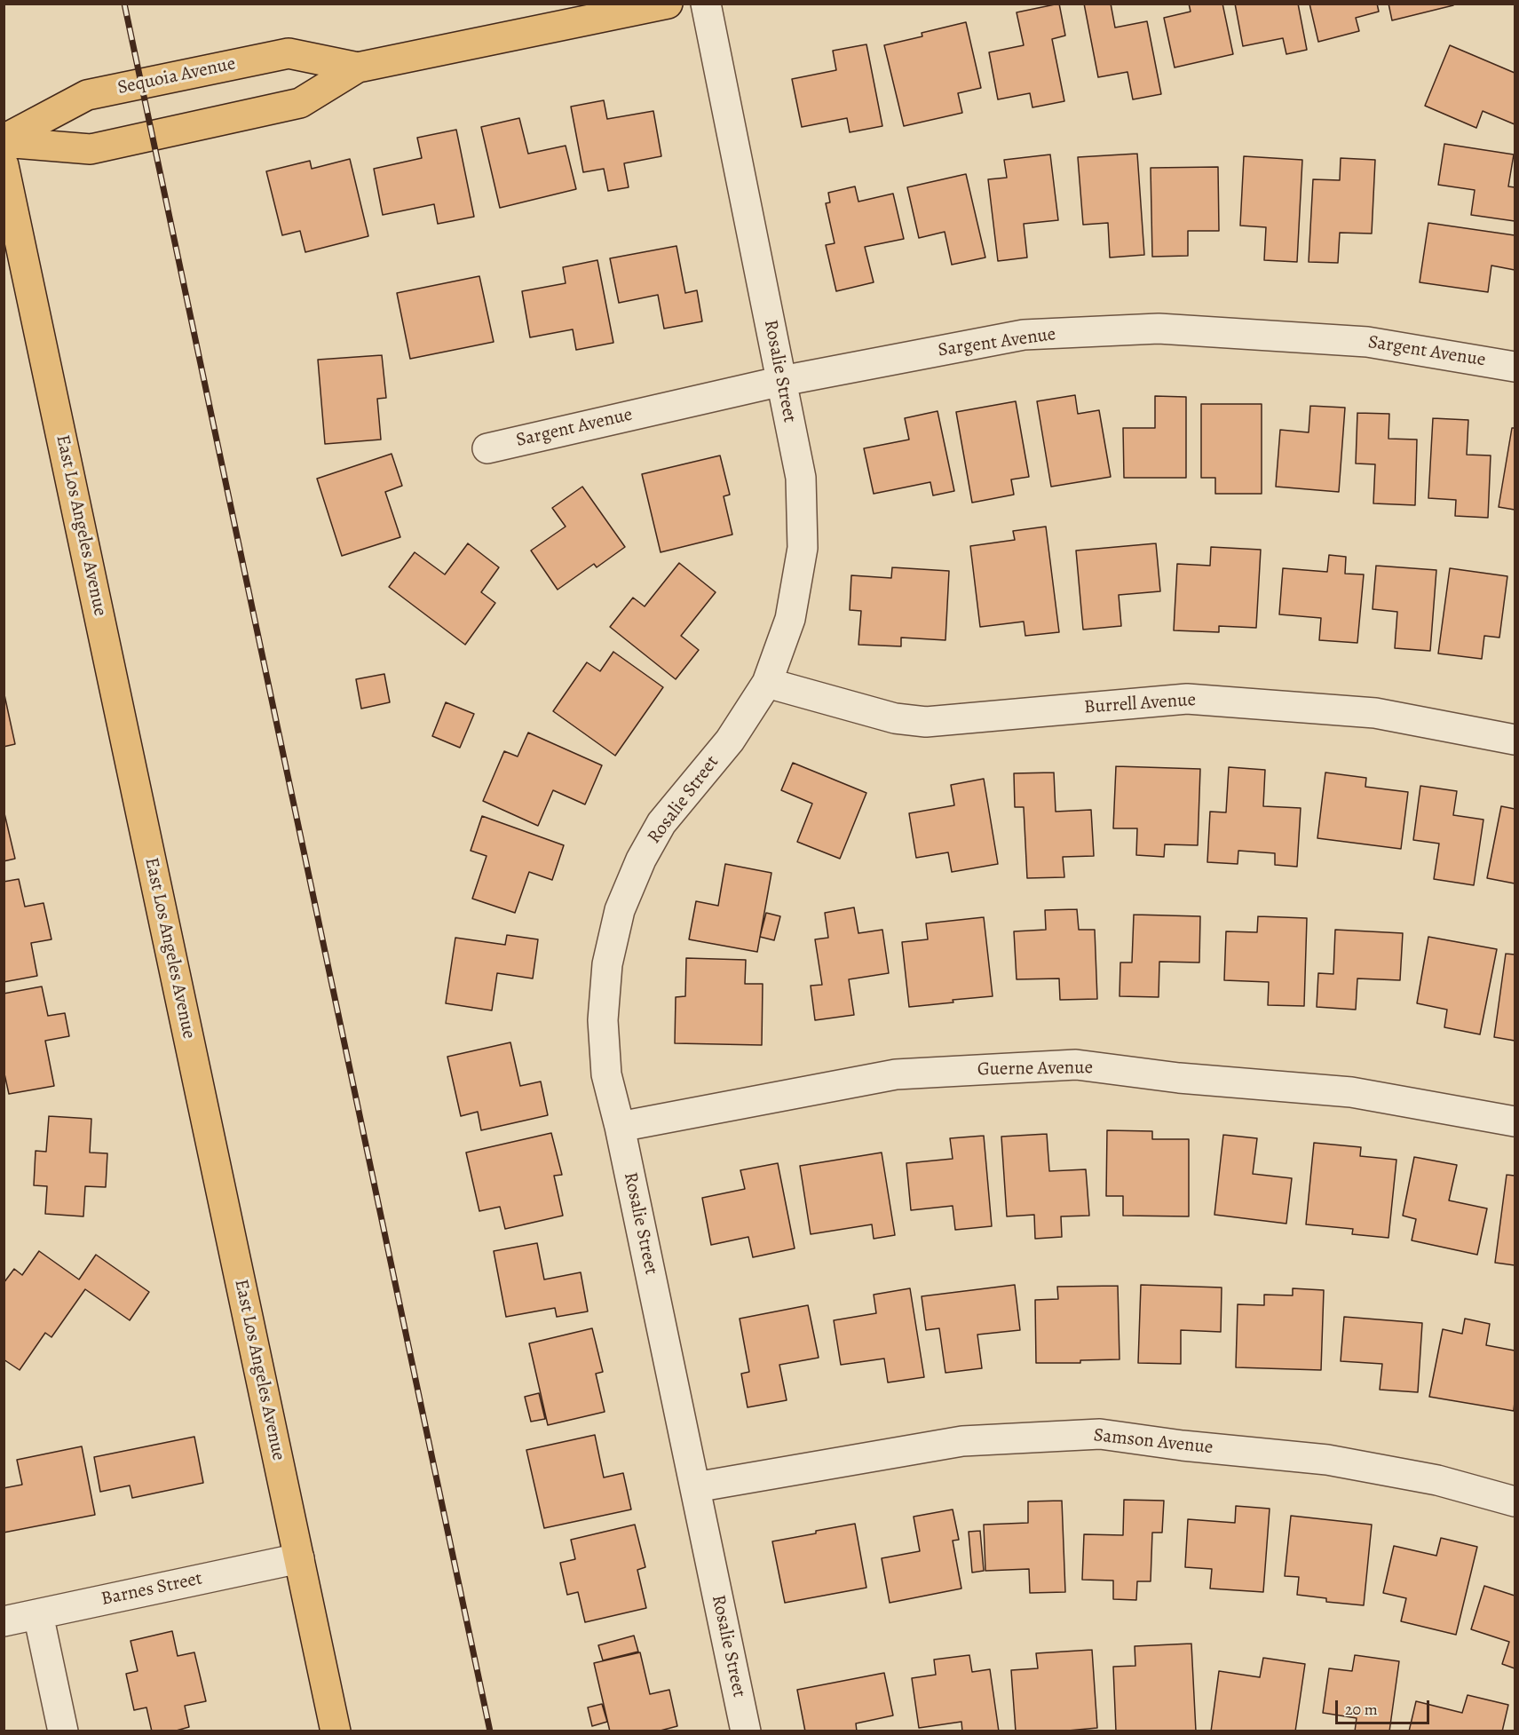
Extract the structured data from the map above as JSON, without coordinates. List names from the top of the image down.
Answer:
{
  "streets": {
    "main road": ["Sequoia Avenue", "East Los Angeles Avenue"],
    "street": [
      "Sargent Avenue",
      "Rosalie Street",
      "Burrell Avenue",
      "Guerne Avenue",
      "Samson Avenue",
      "Barnes Street"
    ]
  },
  "crossings": [
    ["Sargent Avenue", "Rosalie Street"],
    ["Rosalie Street", "Burrell Avenue"],
    ["Rosalie Street", "Guerne Avenue"],
    ["Rosalie Street", "Samson Avenue"],
    ["East Los Angeles Avenue", "Barnes Street"]
  ],
  "scale_bar": "20 m"
}
